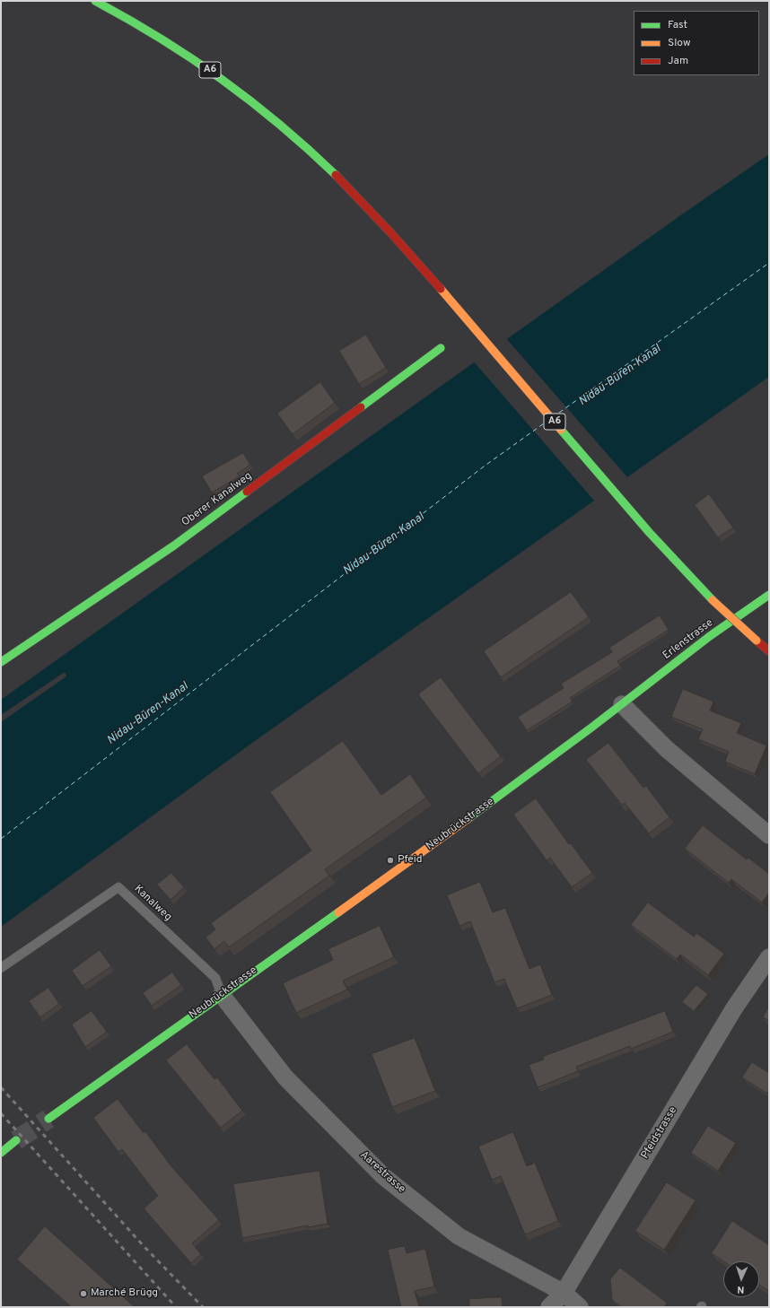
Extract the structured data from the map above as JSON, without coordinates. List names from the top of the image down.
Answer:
{
  "streets": {
    "main road": [
      "A6",
      "Oberer Kanalweg",
      "Erlenstrasse",
      "Neubrückstrasse"
    ],
    "street": ["Pfeidstrasse", "Aarestrasse"],
    "lane": ["Kanalweg"]
  },
  "crossings": [
    ["Erlenstrasse", "Neubrückstrasse"],
    ["Neubrückstrasse", "Kanalweg"],
    ["Neubrückstrasse", "Aarestrasse"],
    ["Kanalweg", "Aarestrasse"],
    ["Pfeidstrasse", "Aarestrasse"]
  ],
  "water": ["Nidau-Büren-Kanal"],
  "places": ["Pfeid", "Marché Brügg"],
  "legend": ["Fast", "Slow", "Jam"],
  "north": "bottom"
}
